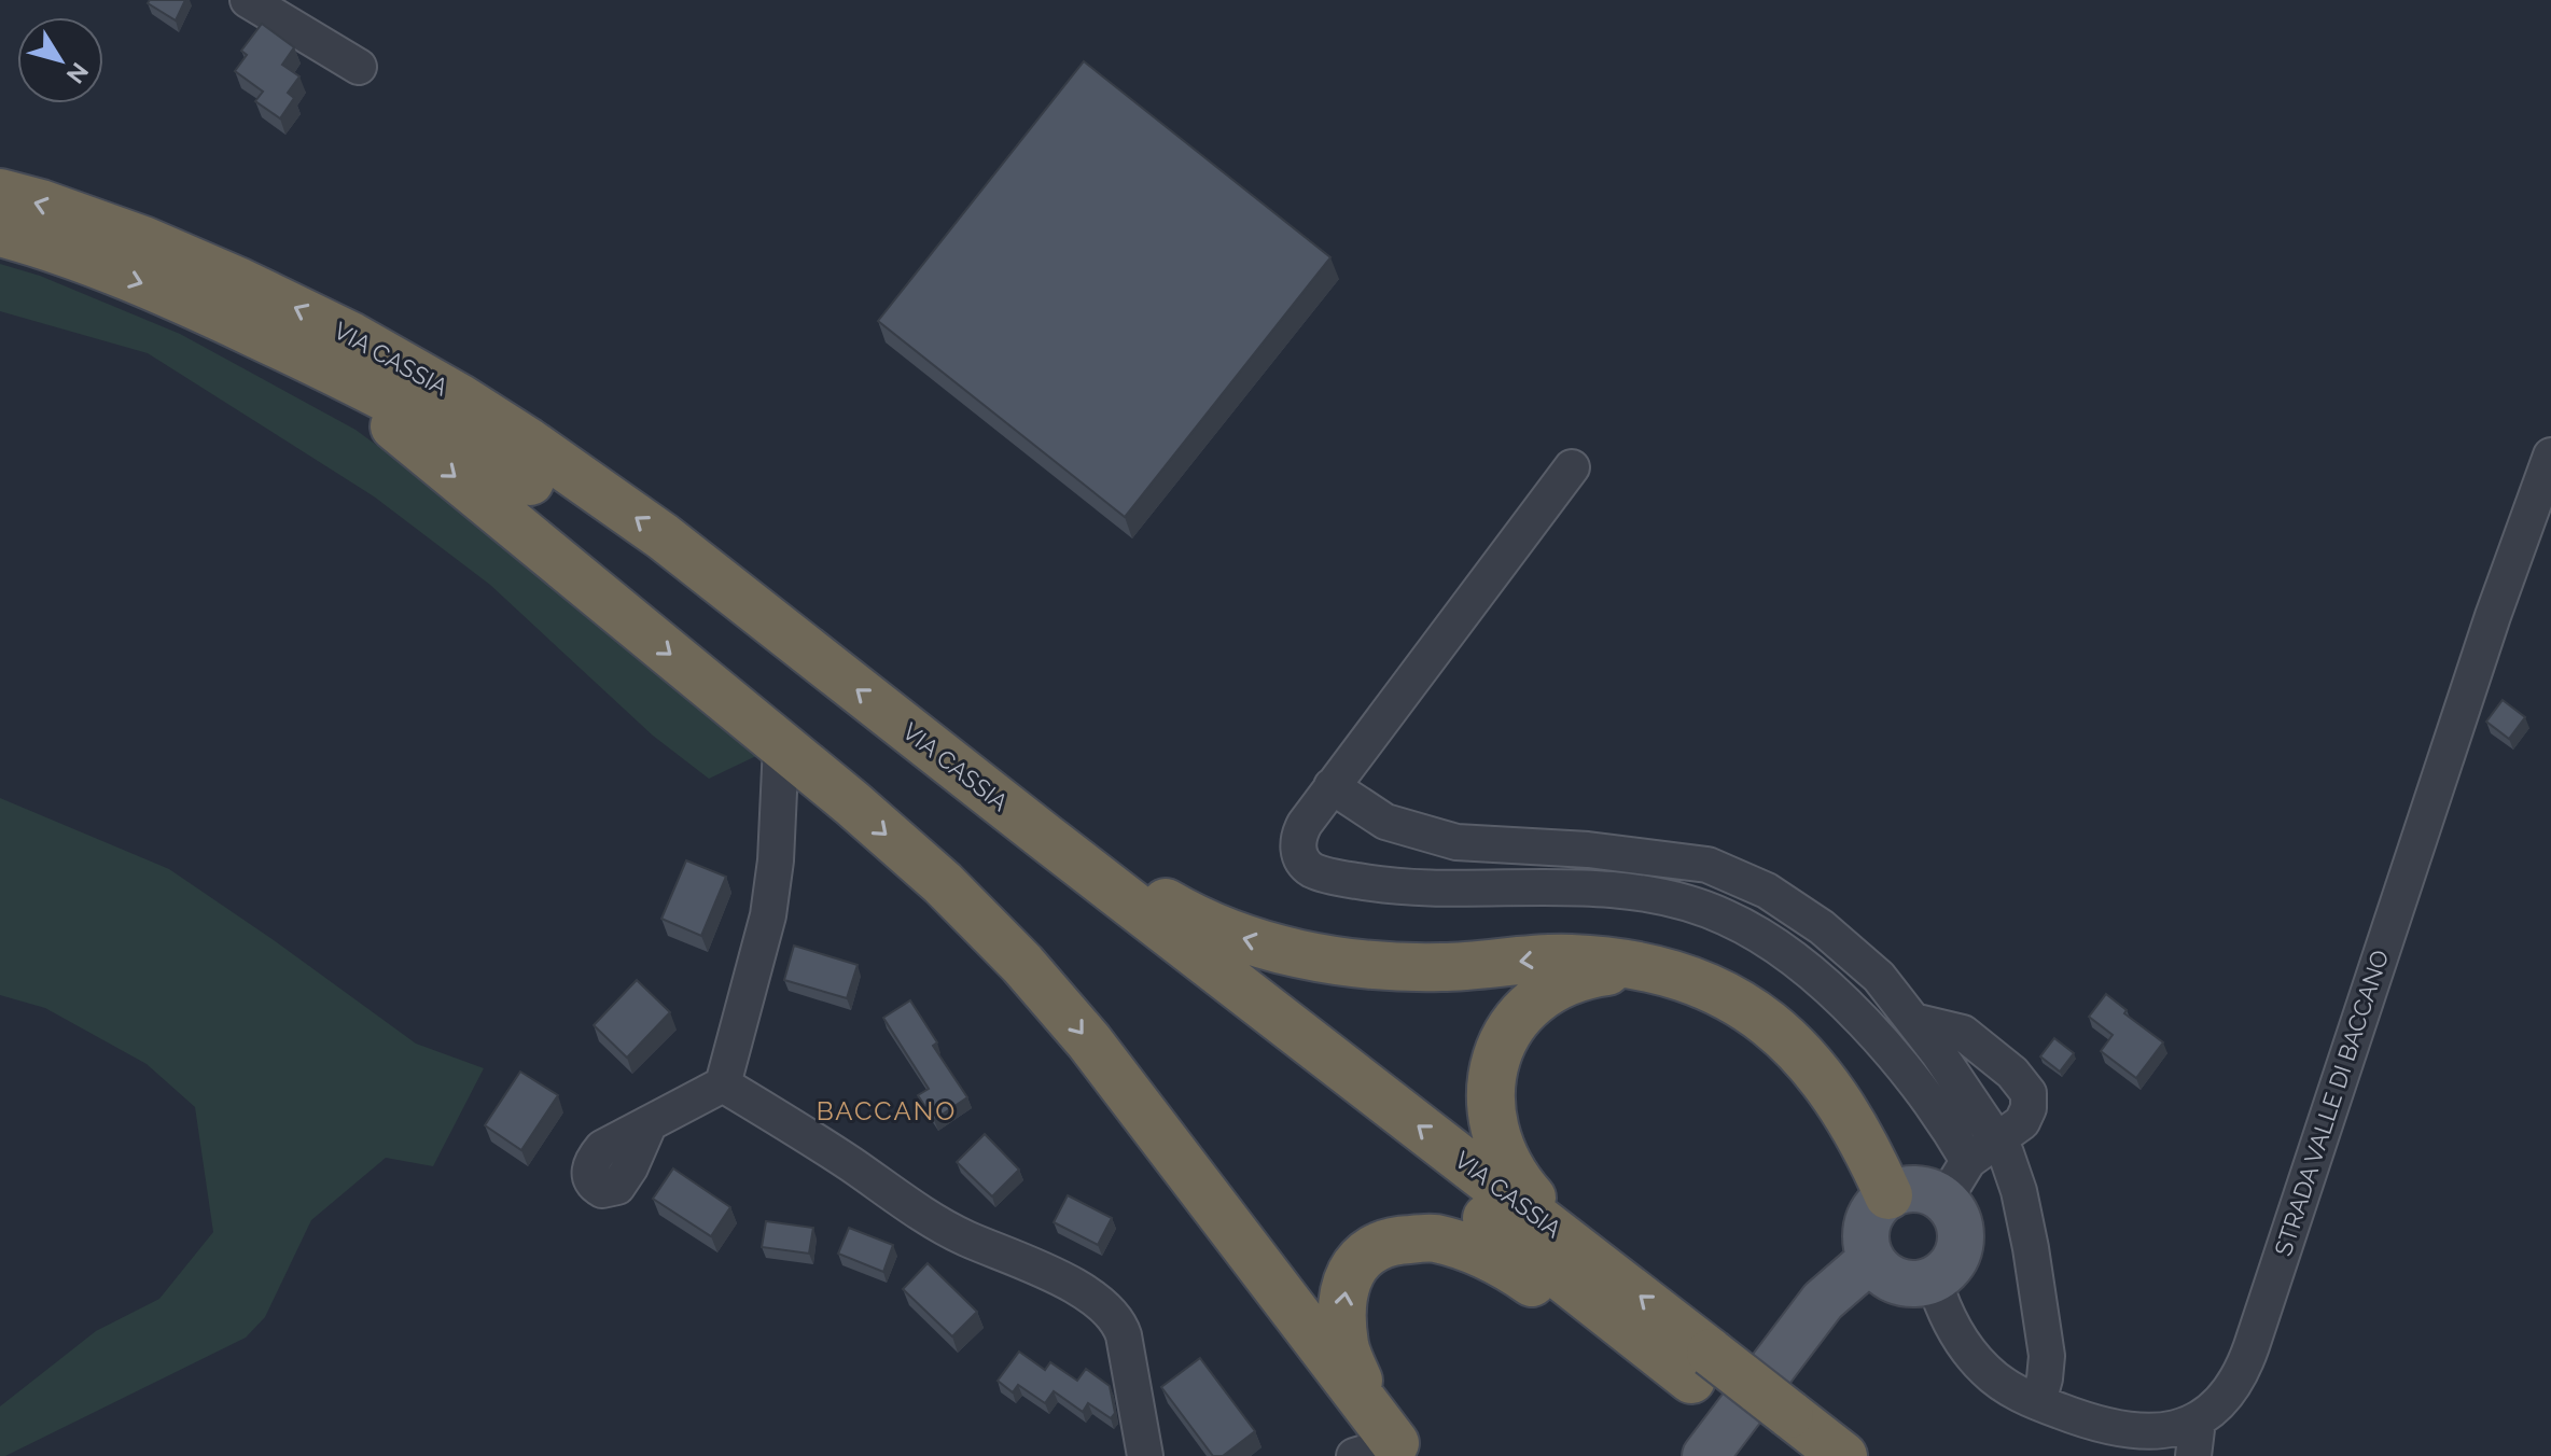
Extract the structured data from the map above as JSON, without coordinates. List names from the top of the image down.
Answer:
{
  "streets": {
    "highway": ["VIA CASSIA"],
    "street": ["STRADA VALLE DI BACCANO"]
  },
  "districts": ["BACCANO"],
  "north": "bottom right"
}
